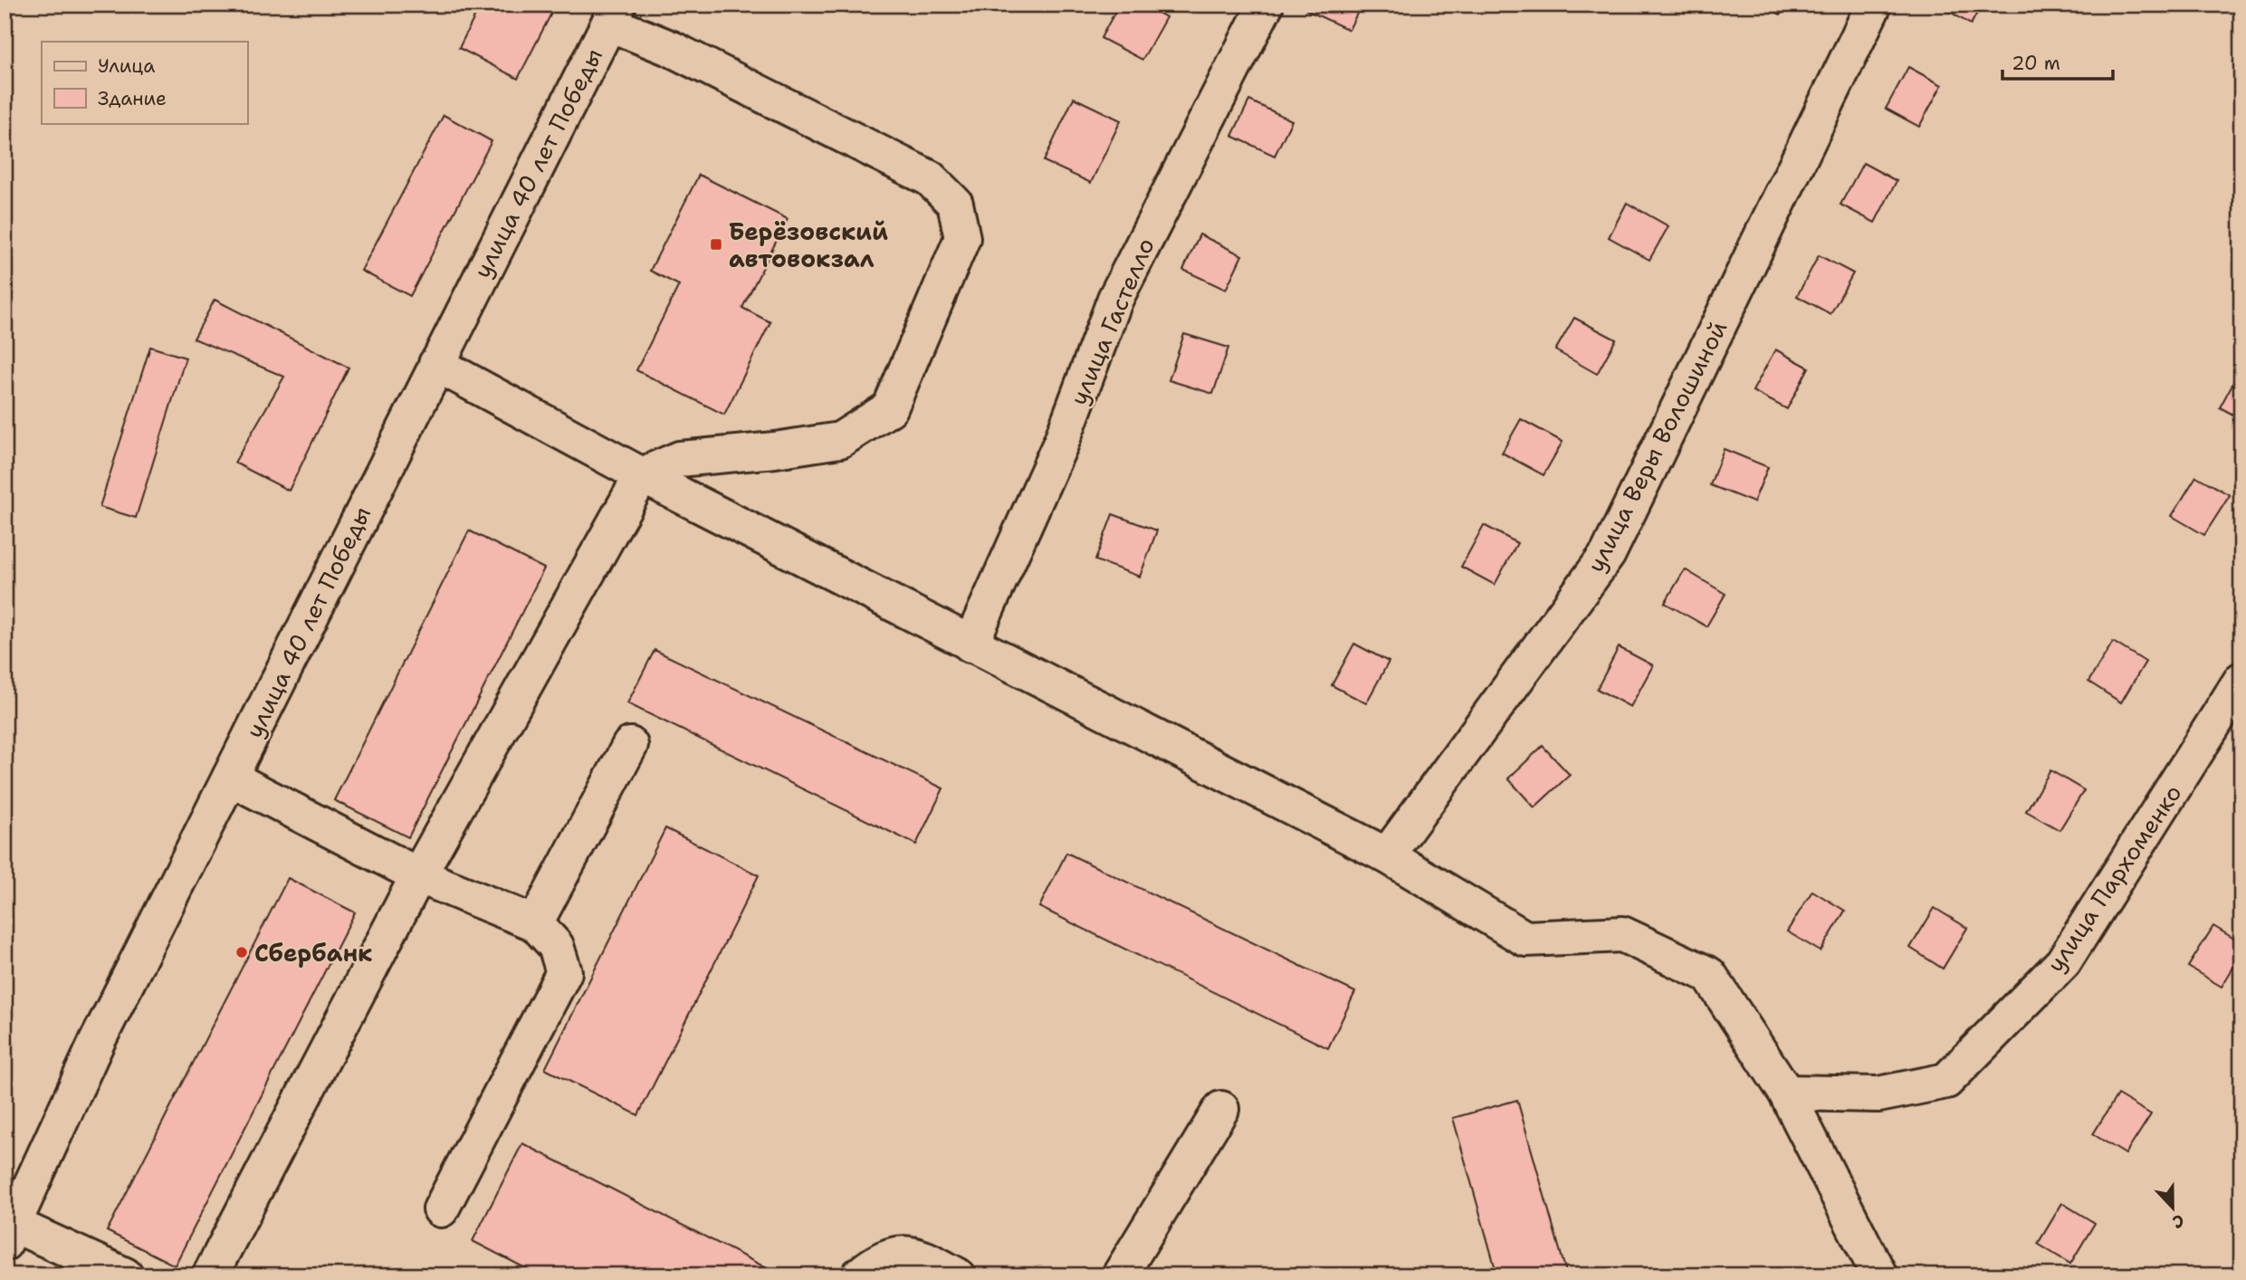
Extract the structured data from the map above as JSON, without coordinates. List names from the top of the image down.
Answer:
{
  "streets": {
    "street": [
      "улица 40 лет Победы",
      "улица Гастелло",
      "улица Веры Волошиной",
      "улица Пархоменко"
    ]
  },
  "places": {
    "transit": ["Берёзовский автовокзал"],
    "other": ["Сбербанк"]
  },
  "legend": ["Улица", "Здание"],
  "scale_bar": "20 m",
  "north": "bottom"
}
